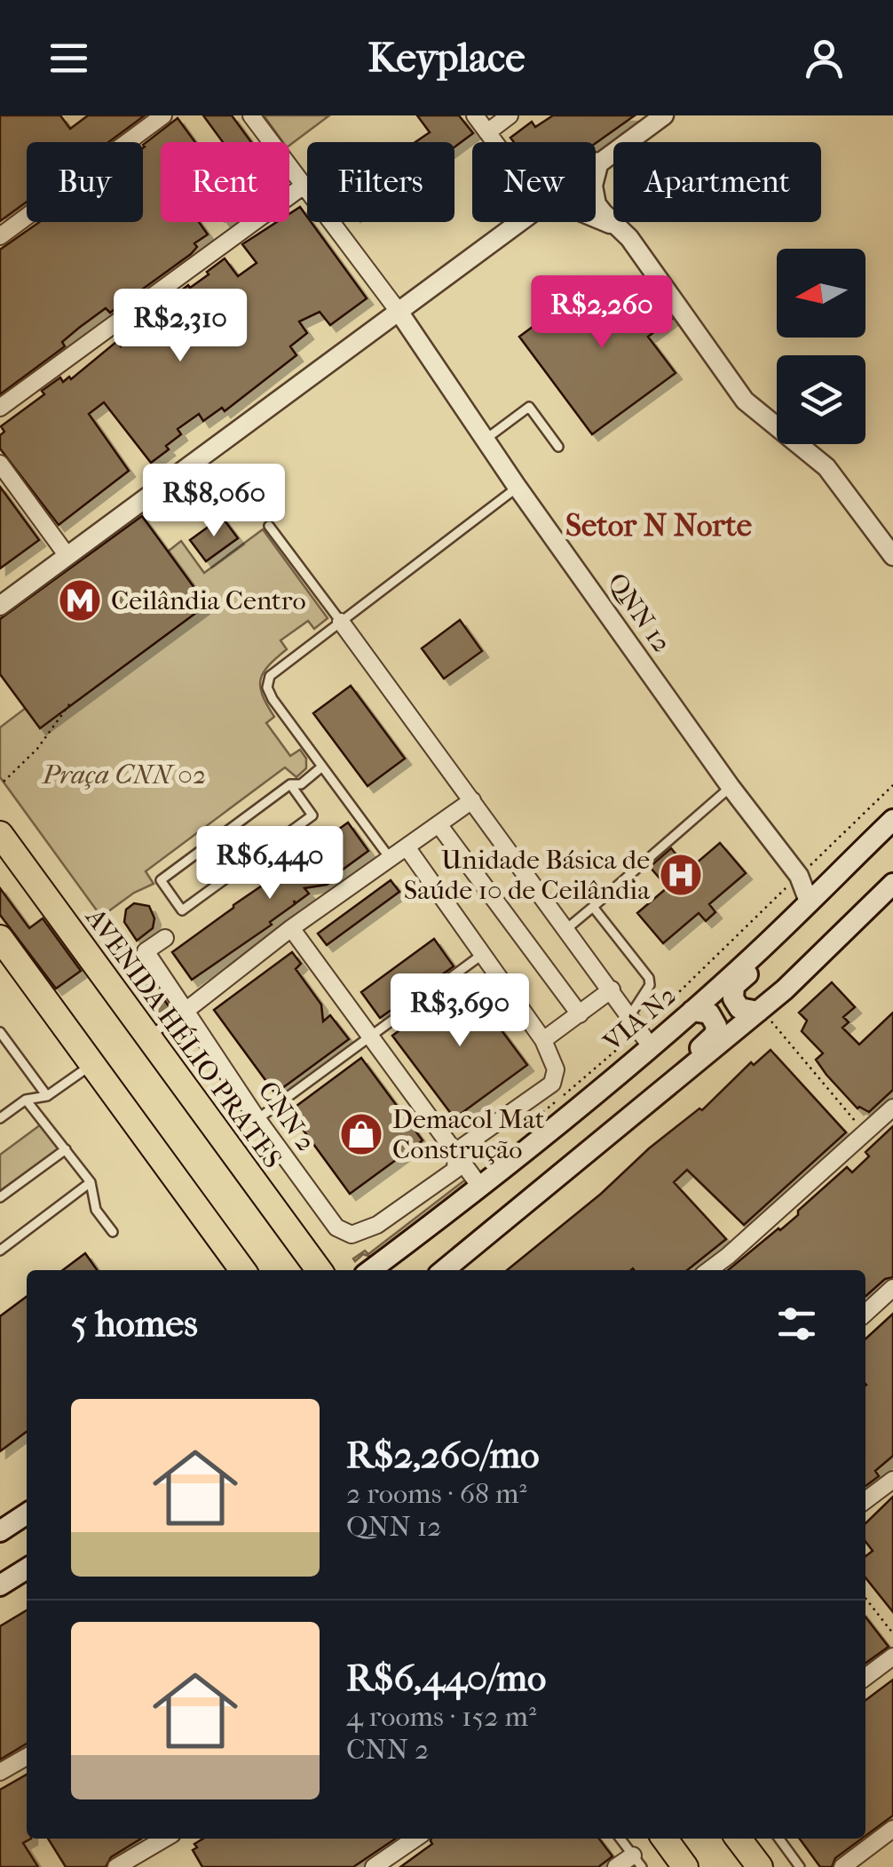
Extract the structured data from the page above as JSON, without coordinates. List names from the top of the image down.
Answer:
{
  "streets": {
    "main road": ["VIA N2", "AVENIDA HÉLIO PRATES"],
    "street": ["QNN 12", "CNN 2"]
  },
  "crossings": [
    ["QNN 12", "VIA N2"]
  ],
  "districts": ["Setor N Norte"],
  "parks": ["Praça CNN 02"],
  "places": {
    "metro station": ["Ceilândia Centro"],
    "hospital": ["Unidade Básica de Saúde 10 de Ceilândia"],
    "shop": ["Demacol Mat Construção"]
  },
  "north": "left",
  "page": {
    "header": "Keyplace",
    "chip": [
      "Buy",
      "Rent",
      "Filters",
      "New",
      "Apartment"
    ],
    "price": [
      "R$2,260",
      "R$2,310",
      "R$8,060",
      "R$6,440",
      "R$3,690"
    ],
    "heading": "5 homes",
    "list": [
      {
        "name": "R$2,260/mo",
        "note": "2 rooms · 68 m² · QNN 12"
      },
      {
        "name": "R$6,440/mo",
        "note": "4 rooms · 152 m² · CNN 2"
      }
    ]
  }
}
